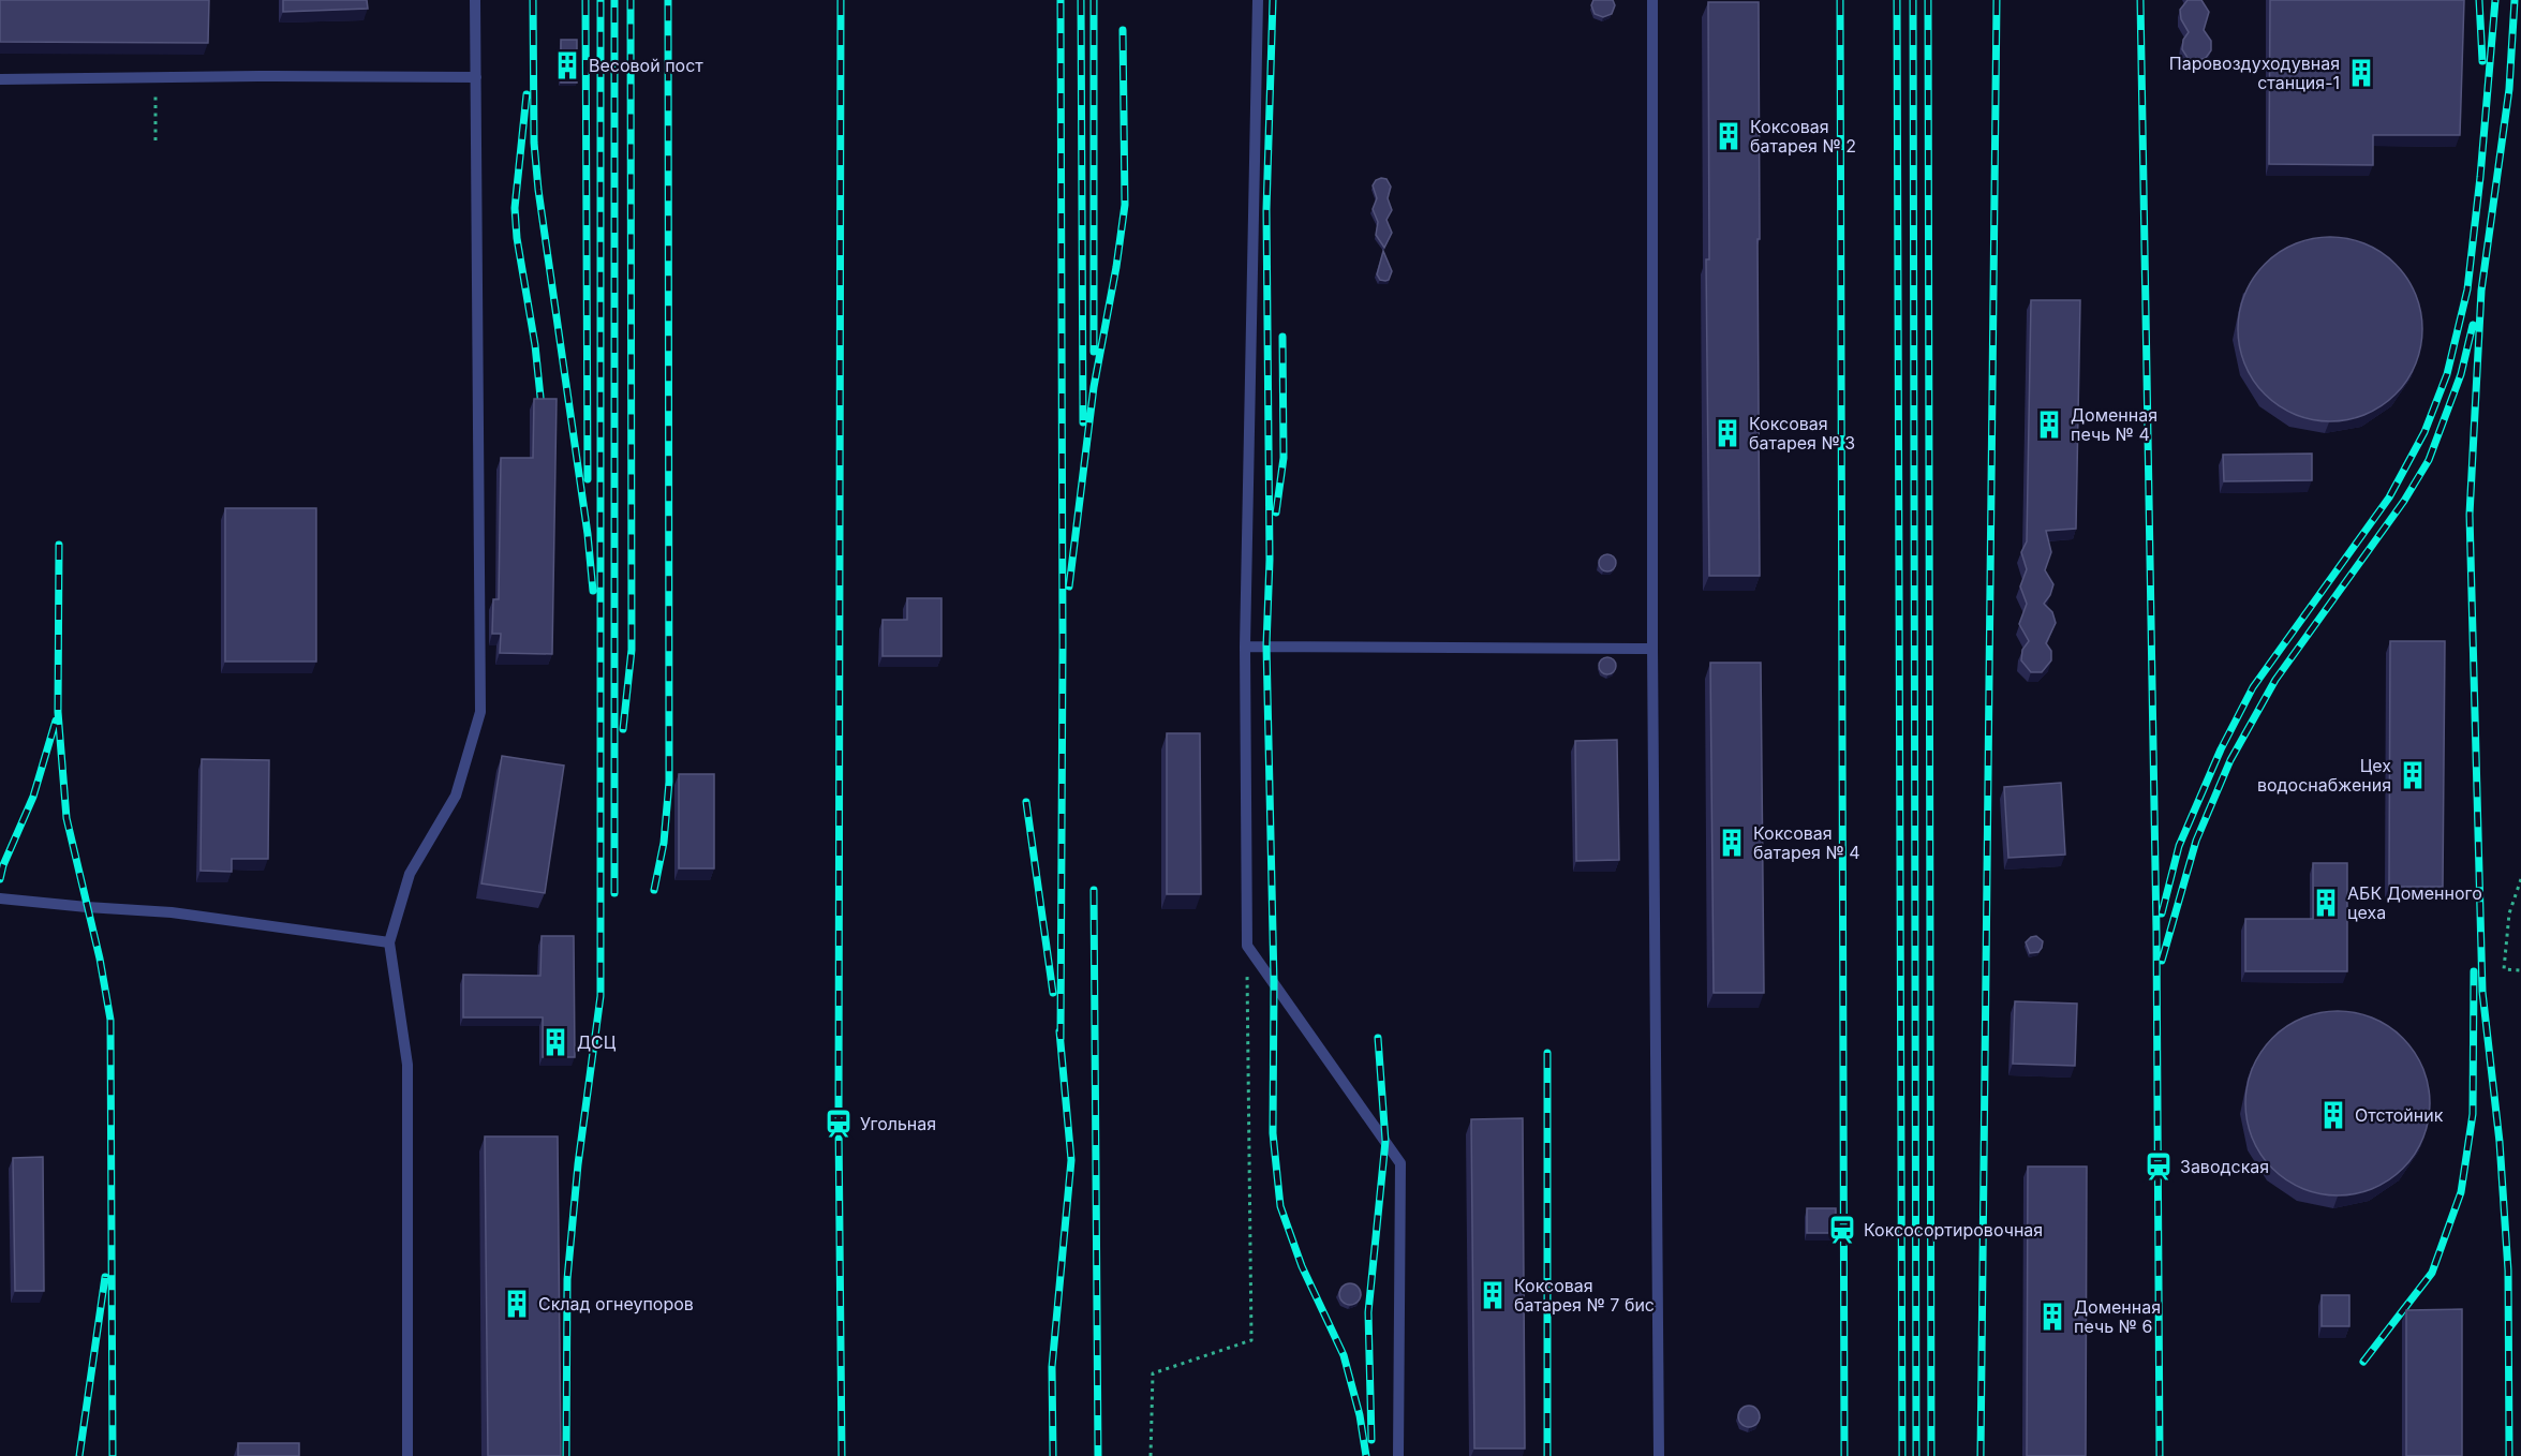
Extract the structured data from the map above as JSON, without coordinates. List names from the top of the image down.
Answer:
{
  "places": {
    "building": [
      "Весовой пост",
      "Паровоздуходувная станция-1",
      "Коксовая батарея № 2",
      "Доменная печь № 4",
      "Коксовая батарея № 3",
      "Цех водоснабжения",
      "Коксовая батарея № 4",
      "АБК Доменного цеха",
      "ДСЦ",
      "Отстойник",
      "Коксовая батарея № 7 бис",
      "Склад огнеупоров",
      "Доменная печь № 6"
    ],
    "station": ["Угольная", "Заводская", "Коксосортировочная"]
  }
}
